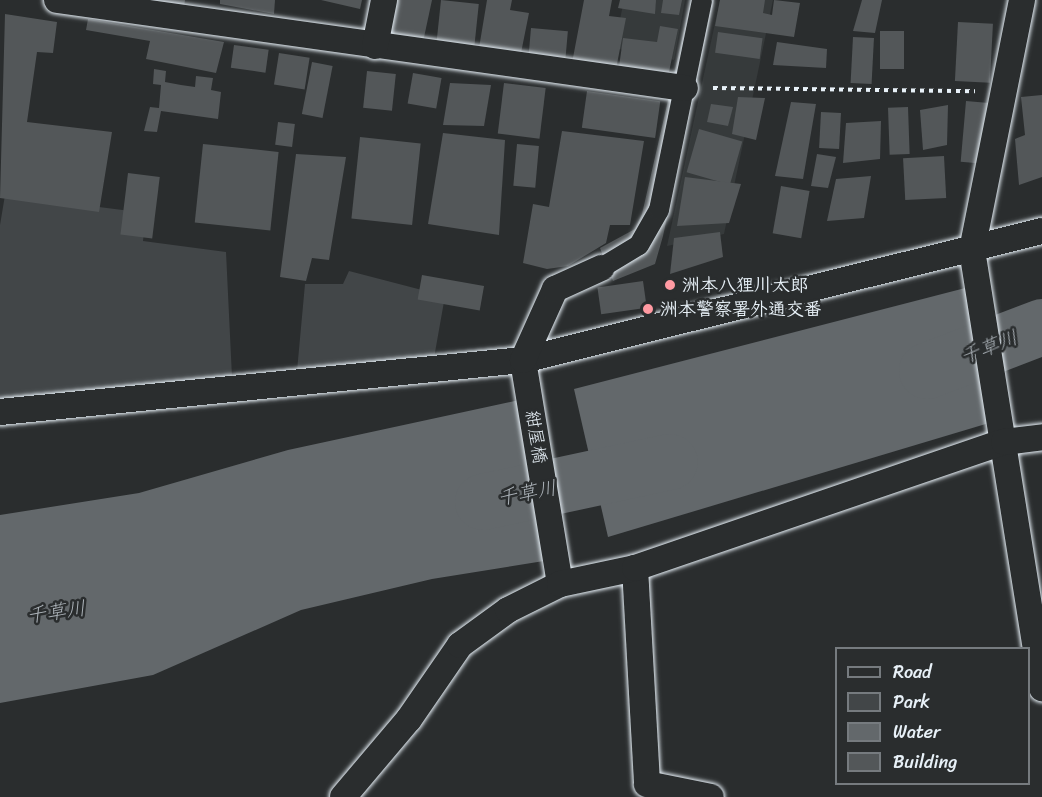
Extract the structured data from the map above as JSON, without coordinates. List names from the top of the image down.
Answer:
{
  "streets": {
    "street": ["紺屋橋"]
  },
  "water": ["千草川"],
  "places": ["洲本八狸川太郎", "洲本警察署外通交番"],
  "legend": [
    "Road",
    "Park",
    "Water",
    "Building"
  ]
}
